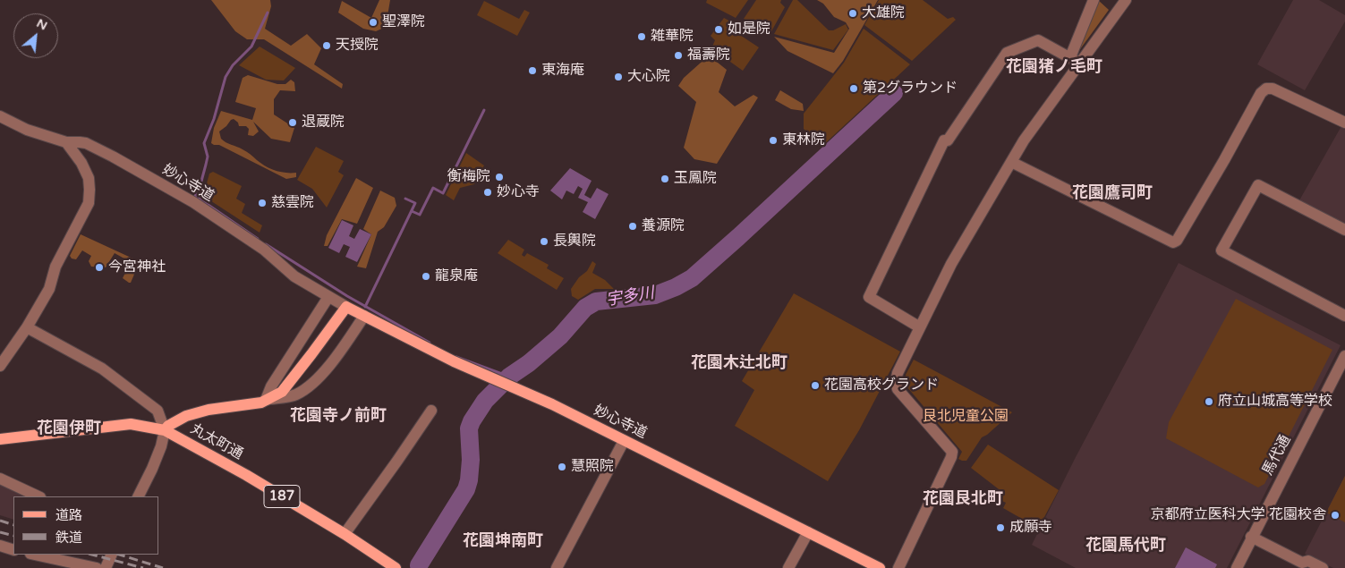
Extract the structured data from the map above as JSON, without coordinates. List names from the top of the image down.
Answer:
{
  "streets": {
    "main road": ["妙心寺道", "丸太町通", "187"],
    "street": ["馬代通"]
  },
  "districts": [
    "花園猪ノ毛町",
    "花園鷹司町",
    "花園木辻北町",
    "花園寺ノ前町",
    "花園伊町",
    "花園艮北町",
    "花園坤南町",
    "花園馬代町"
  ],
  "water": ["宇多川"],
  "parks": ["艮北児童公園"],
  "places": [
    "大雄院",
    "聖澤院",
    "如是院",
    "雑華院",
    "天授院",
    "福壽院",
    "東海庵",
    "大心院",
    "第2グラウンド",
    "退蔵院",
    "東林院",
    "衡梅院",
    "玉鳳院",
    "妙心寺",
    "慈雲院",
    "養源院",
    "長輿院",
    "今宮神社",
    "龍泉庵",
    "花園高校グランド",
    "府立山城高等学校",
    "慧照院",
    "京都府立医科大学 花園校舎",
    "成願寺"
  ],
  "legend": ["道路", "鉄道"],
  "north": "top right"
}
